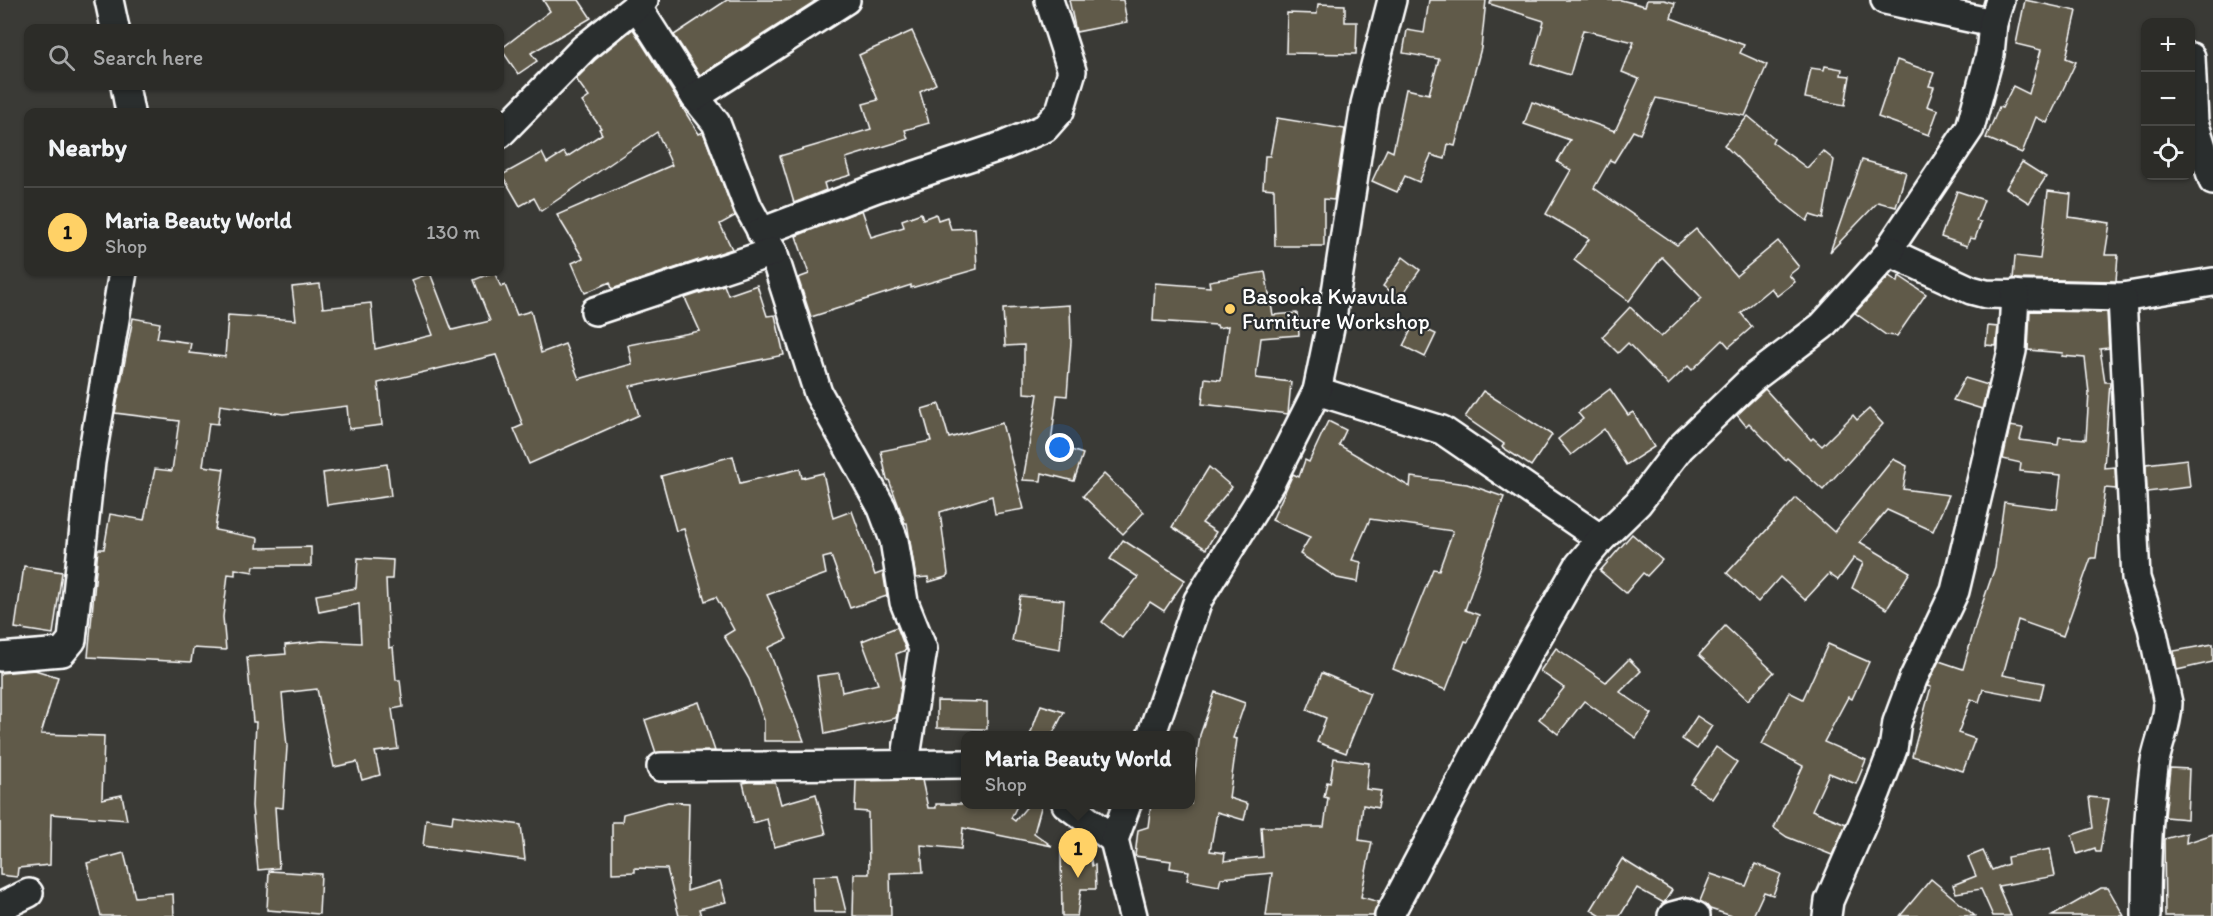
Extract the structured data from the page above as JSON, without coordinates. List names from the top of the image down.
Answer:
{
  "places": ["Basooka Kwavula Furniture Workshop"],
  "page": {
    "map_buttons": ["+", "−"],
    "search": "Search here",
    "heading": "Nearby",
    "list": [
      {
        "mark": "1",
        "name": "Maria Beauty World",
        "note": "Shop",
        "value": "130 m"
      }
    ],
    "popup": ["Maria Beauty World", "Shop"],
    "pins": "1"
  }
}
